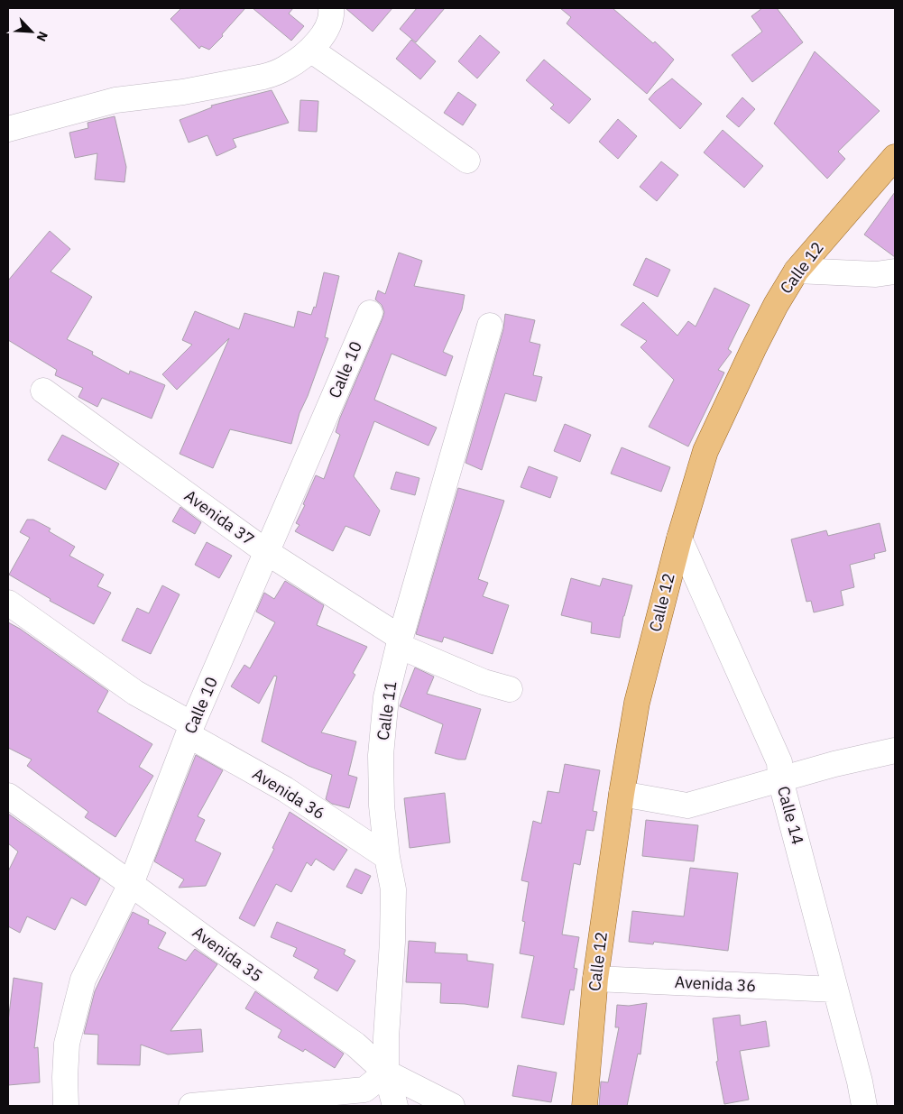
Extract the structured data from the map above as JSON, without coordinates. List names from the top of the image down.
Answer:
{
  "streets": {
    "main road": ["Calle 12"],
    "street": [
      "Calle 10",
      "Avenida 37",
      "Calle 11",
      "Avenida 36",
      "Calle 14",
      "Avenida 35"
    ]
  },
  "crossings": [
    ["Calle 12", "Avenida 36"],
    ["Calle 12", "Calle 14"],
    ["Calle 10", "Avenida 37"],
    ["Calle 10", "Avenida 36"],
    ["Calle 10", "Avenida 35"],
    ["Avenida 37", "Calle 11"],
    ["Calle 11", "Avenida 36"],
    ["Calle 11", "Avenida 35"],
    ["Avenida 36", "Calle 14"]
  ],
  "north": "bottom right"
}
